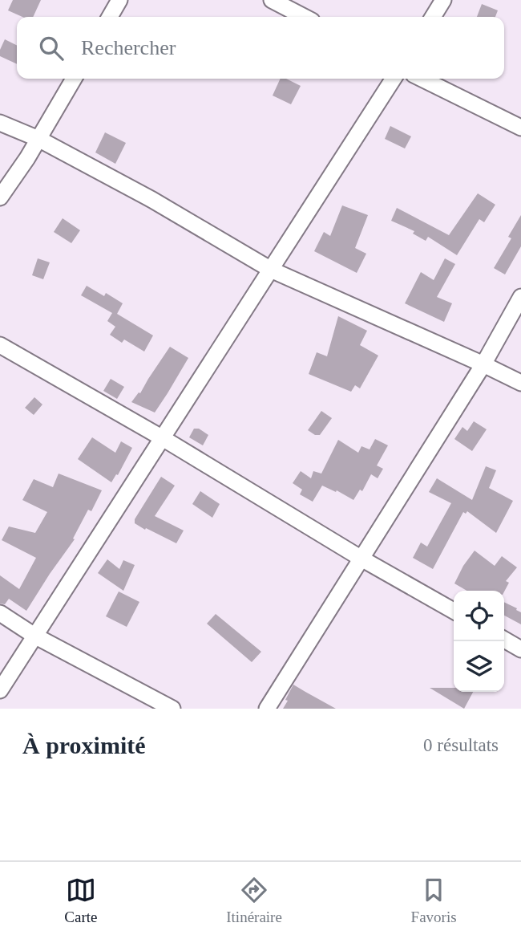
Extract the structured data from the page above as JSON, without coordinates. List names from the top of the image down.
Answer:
{
  "page": {
    "search": "Rechercher",
    "heading": ["À proximité", "0 résultats"],
    "nav": ["Carte", "Itinéraire", "Favoris"]
  }
}
